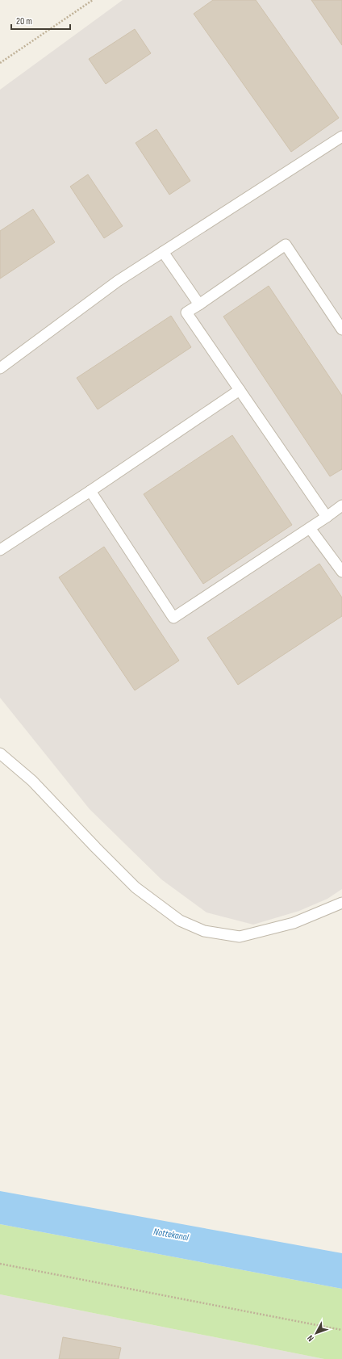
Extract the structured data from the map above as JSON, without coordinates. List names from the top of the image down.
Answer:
{
  "water": ["Nottekanal"],
  "scale_bar": "20 m",
  "north": "bottom left"
}
